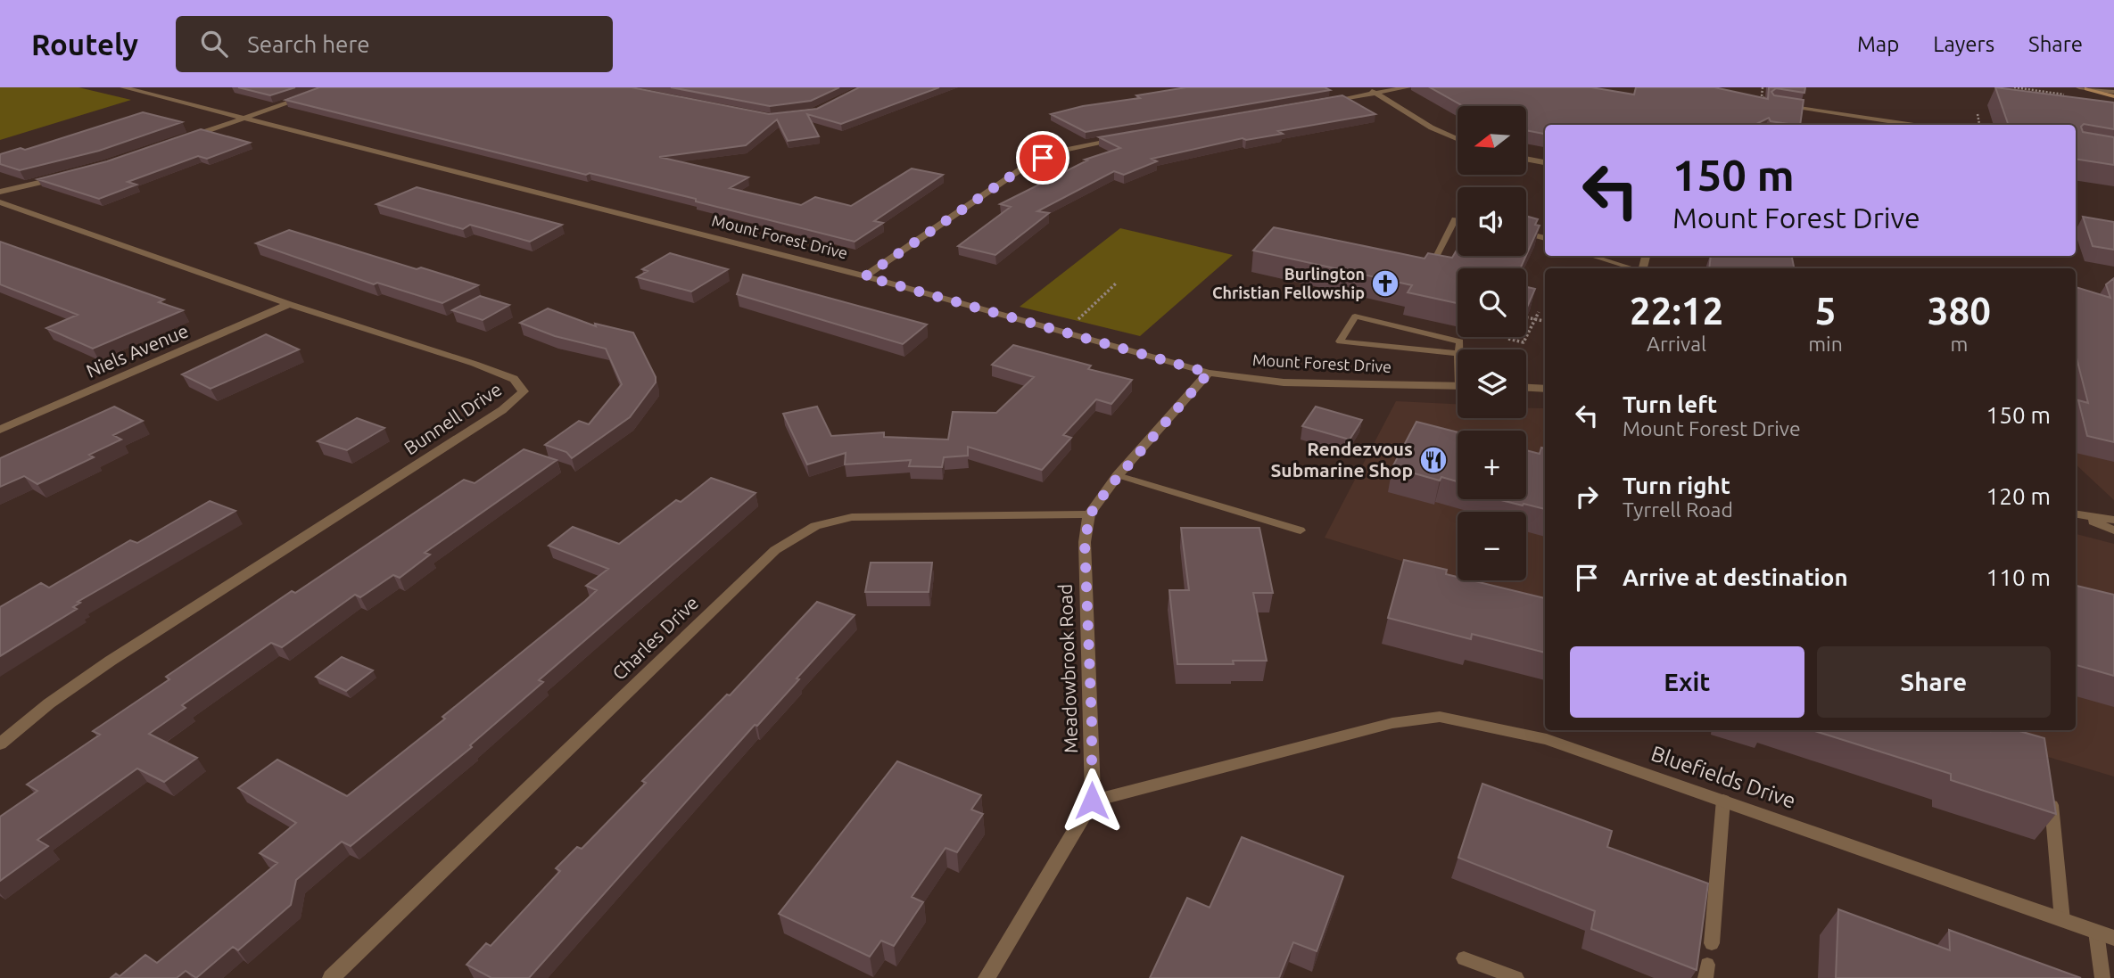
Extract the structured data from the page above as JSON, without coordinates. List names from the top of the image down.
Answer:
{
  "streets": {
    "street": [
      "Mount Forest Drive",
      "Niels Avenue",
      "Bunnell Drive",
      "Charles Drive",
      "Meadowbrook Road",
      "Bluefields Drive"
    ]
  },
  "crossings": [
    ["Mount Forest Drive", "Meadowbrook Road"],
    ["Niels Avenue", "Bunnell Drive"],
    ["Charles Drive", "Meadowbrook Road"],
    ["Meadowbrook Road", "Bluefields Drive"]
  ],
  "places": {
    "church": ["Burlington Christian Fellowship"],
    "restaurant": ["Rendezvous Submarine Shop"]
  },
  "north": "left",
  "page": {
    "header": "Routely",
    "search": "Search here",
    "nav": ["Map", "Layers", "Share"],
    "map_buttons": ["+", "−"],
    "turn": ["150 m", "Mount Forest Drive"],
    "eta": [
      "22:12",
      "Arrival",
      "5",
      "min",
      "380",
      "m"
    ],
    "list": [
      {
        "name": "Turn left",
        "note": "Mount Forest Drive",
        "value": "150 m"
      },
      {
        "name": "Turn right",
        "note": "Tyrrell Road",
        "value": "120 m"
      },
      {
        "name": "Arrive at destination",
        "value": "110 m"
      }
    ],
    "buttons": ["Exit", "Share"]
  }
}
